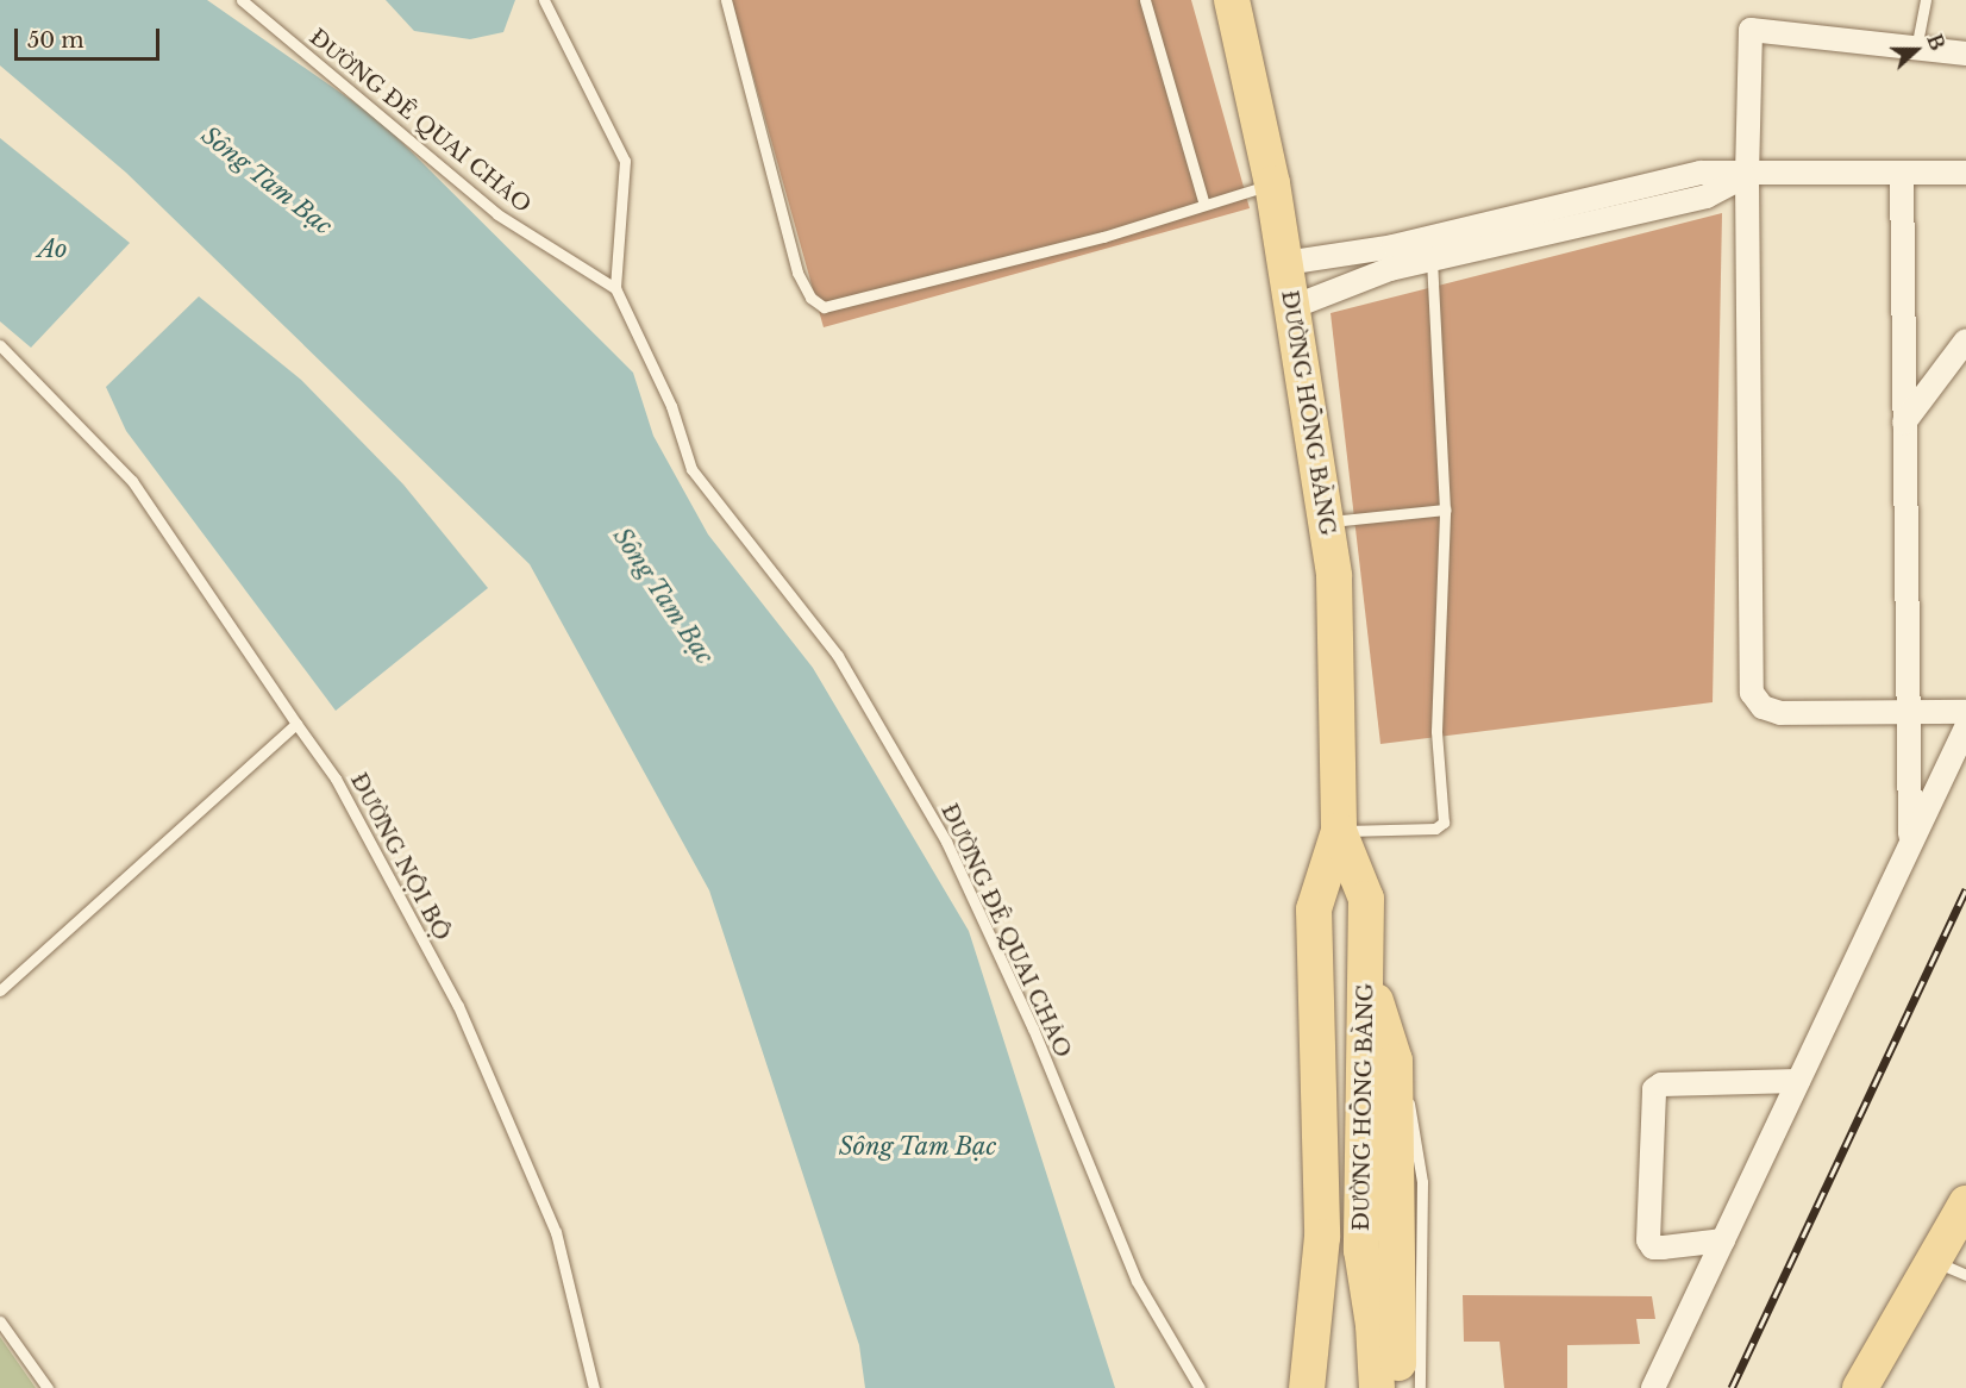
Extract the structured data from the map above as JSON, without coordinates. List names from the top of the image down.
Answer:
{
  "streets": {
    "main road": ["ĐƯỜNG HỒNG BÀNG"],
    "lane": ["ĐƯỜNG ĐÊ QUAI CHẢO", "ĐƯỜNG NỘI BỘ"]
  },
  "water": ["Sông Tam Bạc", "Ao"],
  "scale_bar": "50 m",
  "north": "right"
}
